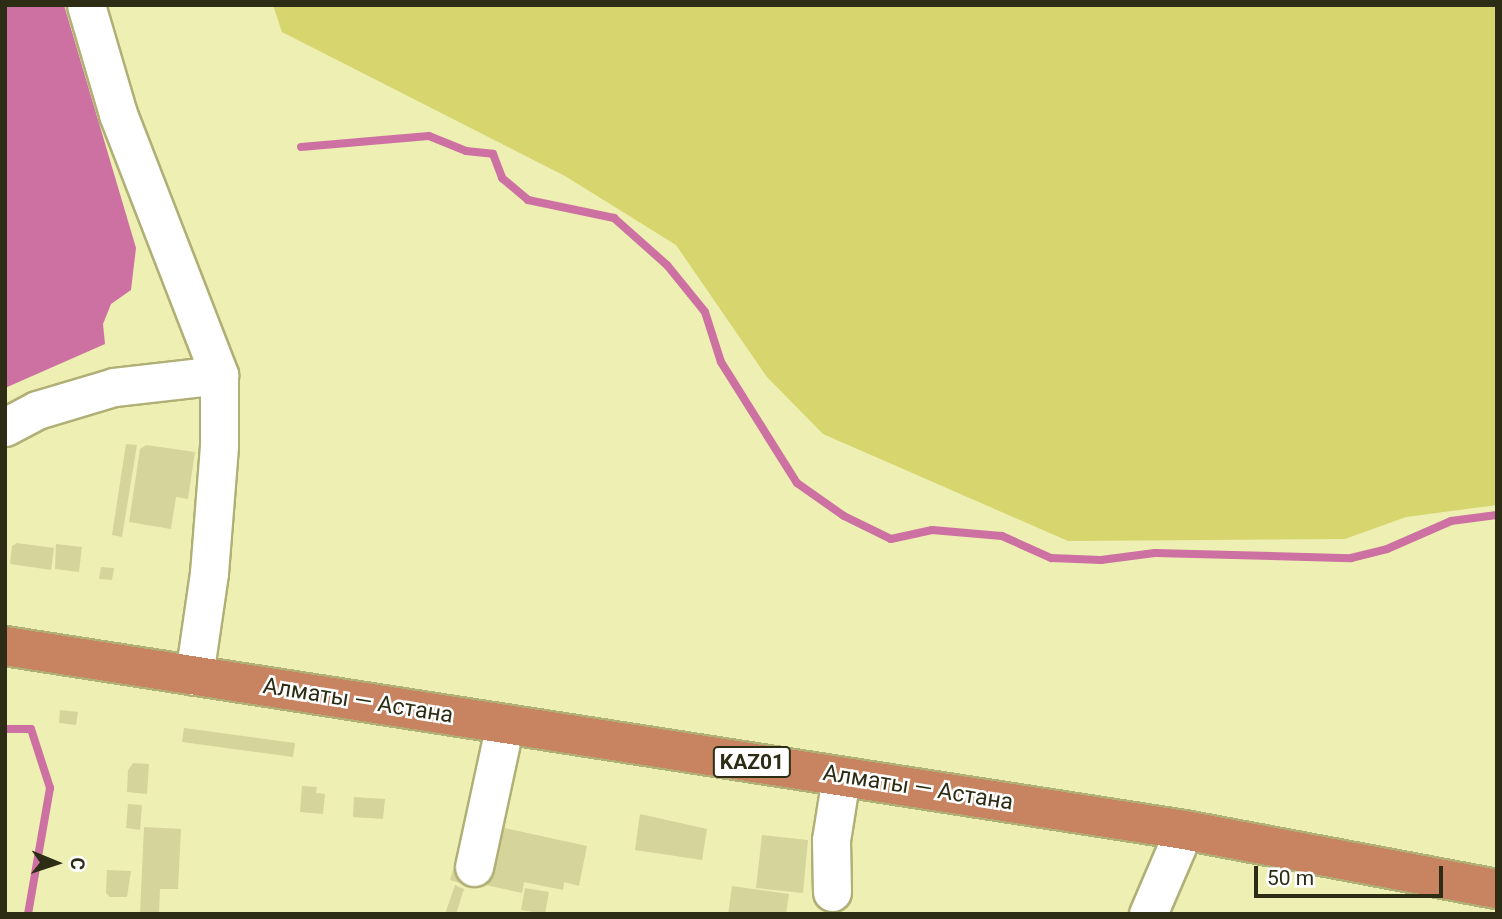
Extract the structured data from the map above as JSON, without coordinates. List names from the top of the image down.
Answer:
{
  "streets": {
    "highway": ["Алматы — Астана", "KАZ01"]
  },
  "scale_bar": "50 m",
  "north": "right"
}
